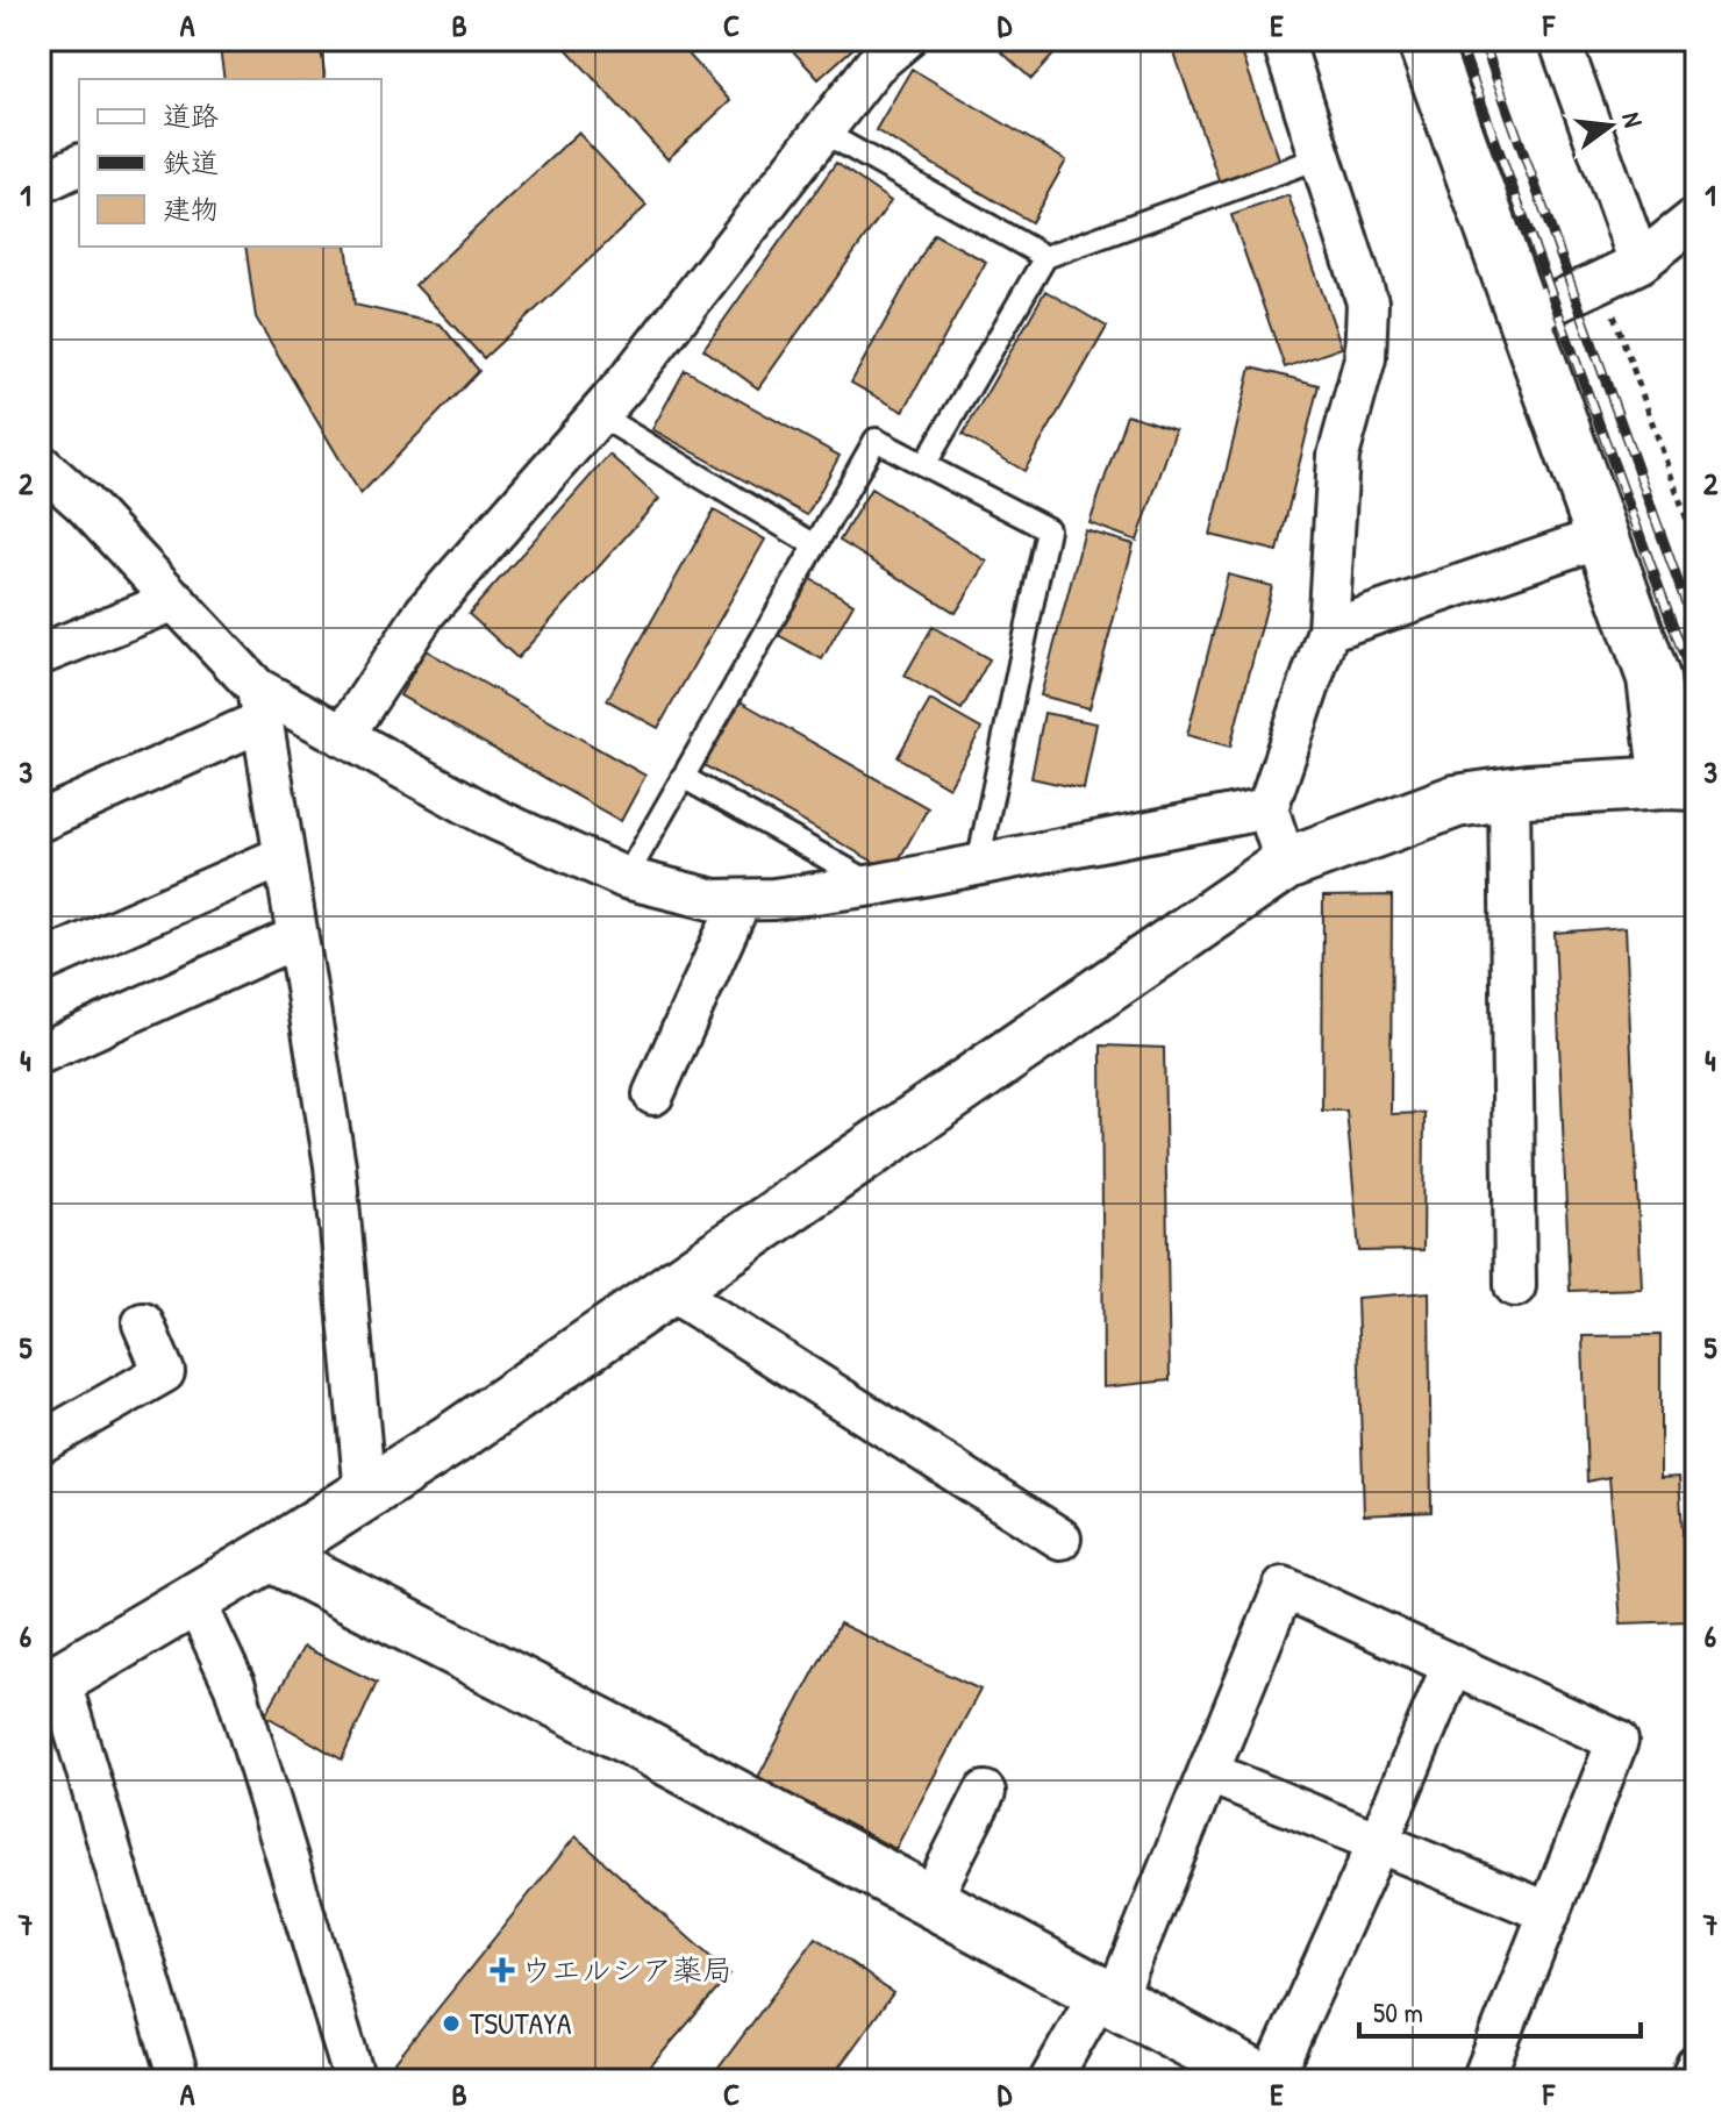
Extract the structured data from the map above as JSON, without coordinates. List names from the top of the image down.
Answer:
{
  "places": {
    "health": ["ウエルシア薬局"],
    "other": ["TSUTAYA"]
  },
  "legend": ["道路", "鉄道", "建物"],
  "scale_bar": "50 m",
  "north": "right",
  "grid": {
    "columns": [
      "A",
      "B",
      "C",
      "D",
      "E",
      "F"
    ],
    "rows": [
      "1",
      "2",
      "3",
      "4",
      "5",
      "6",
      "7"
    ]
  }
}
